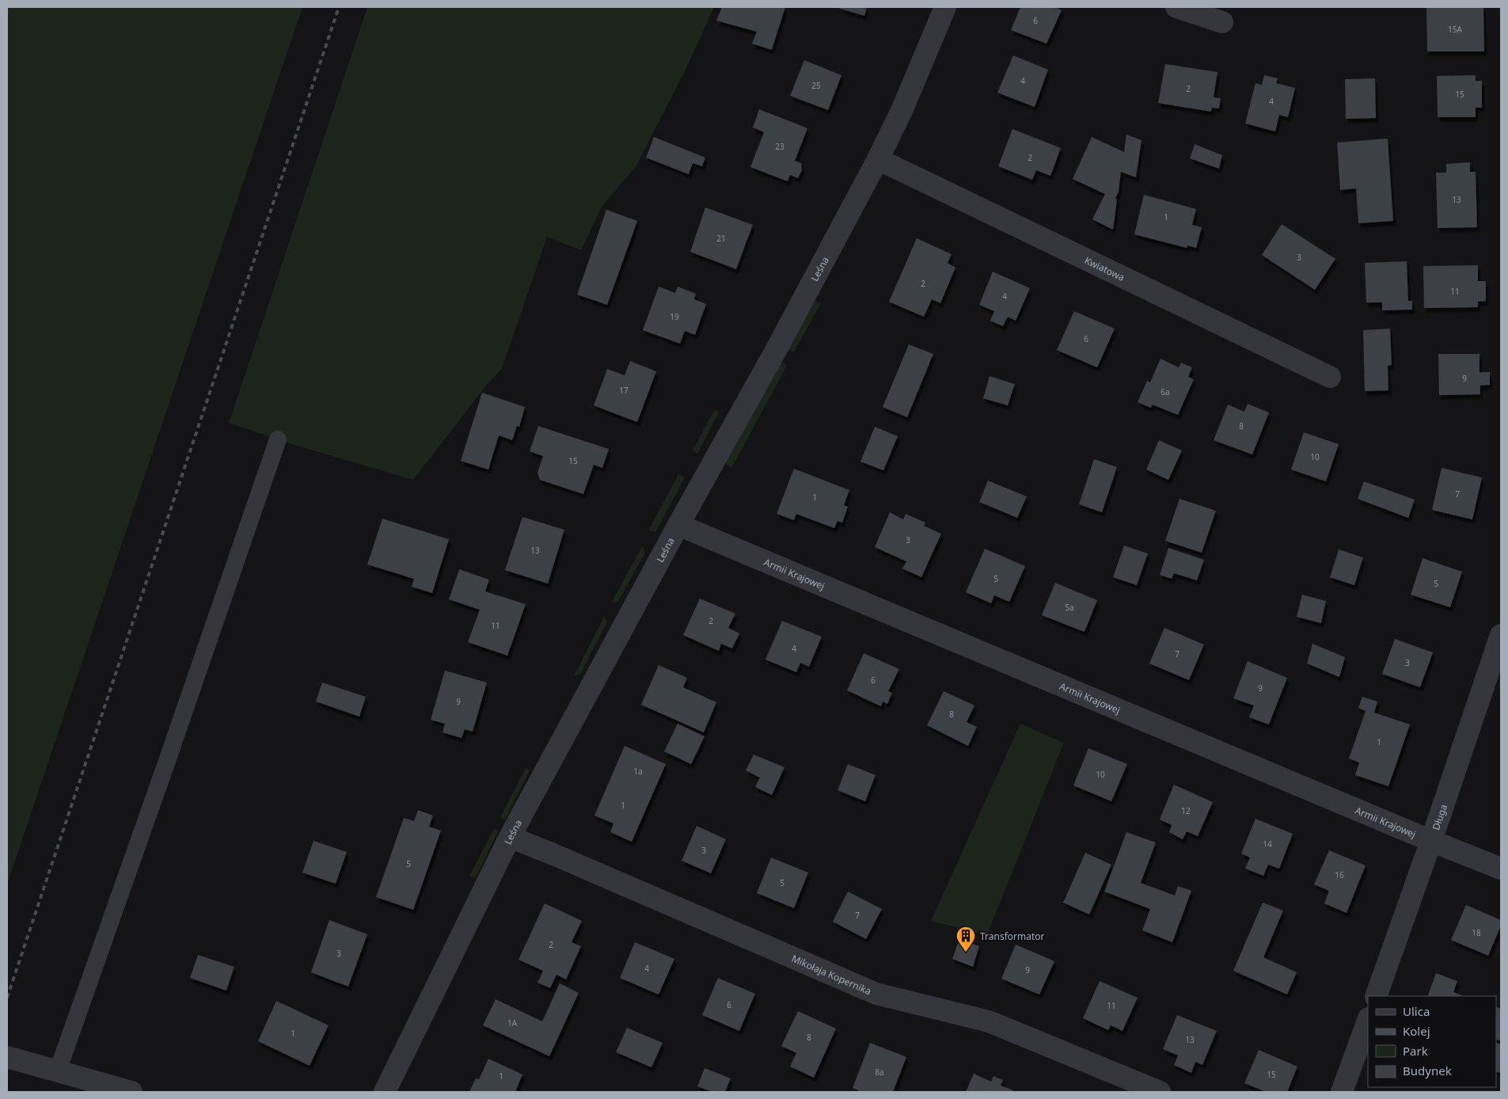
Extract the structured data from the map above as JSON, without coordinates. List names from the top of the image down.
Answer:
{
  "streets": {
    "street": [
      "Kwiatowa",
      "Leśna",
      "Armii Krajowej",
      "Długa",
      "Mikołaja Kopernika"
    ]
  },
  "crossings": [
    ["Kwiatowa", "Leśna"],
    ["Leśna", "Armii Krajowej"],
    ["Leśna", "Mikołaja Kopernika"],
    ["Armii Krajowej", "Długa"]
  ],
  "places": {
    "building": ["Transformator"]
  },
  "house_numbers": [
    "6",
    "15A",
    "4",
    "25",
    "2",
    "15",
    "4",
    "23",
    "2",
    "13",
    "1",
    "21",
    "3",
    "2",
    "11",
    "4",
    "19",
    "6",
    "9",
    "17",
    "6a",
    "8",
    "10",
    "15",
    "7",
    "1",
    "3",
    "13",
    "5",
    "5",
    "5a",
    "2",
    "11",
    "4",
    "7",
    "3",
    "6",
    "9",
    "9",
    "8",
    "1",
    "1a",
    "10",
    "1",
    "12",
    "14",
    "3",
    "5",
    "16",
    "5",
    "7",
    "18",
    "2",
    "3",
    "4",
    "9",
    "6",
    "11",
    "1A",
    "1",
    "8",
    "13",
    "8a",
    "15",
    "1"
  ],
  "legend": [
    "Ulica",
    "Kolej",
    "Park",
    "Budynek"
  ]
}
